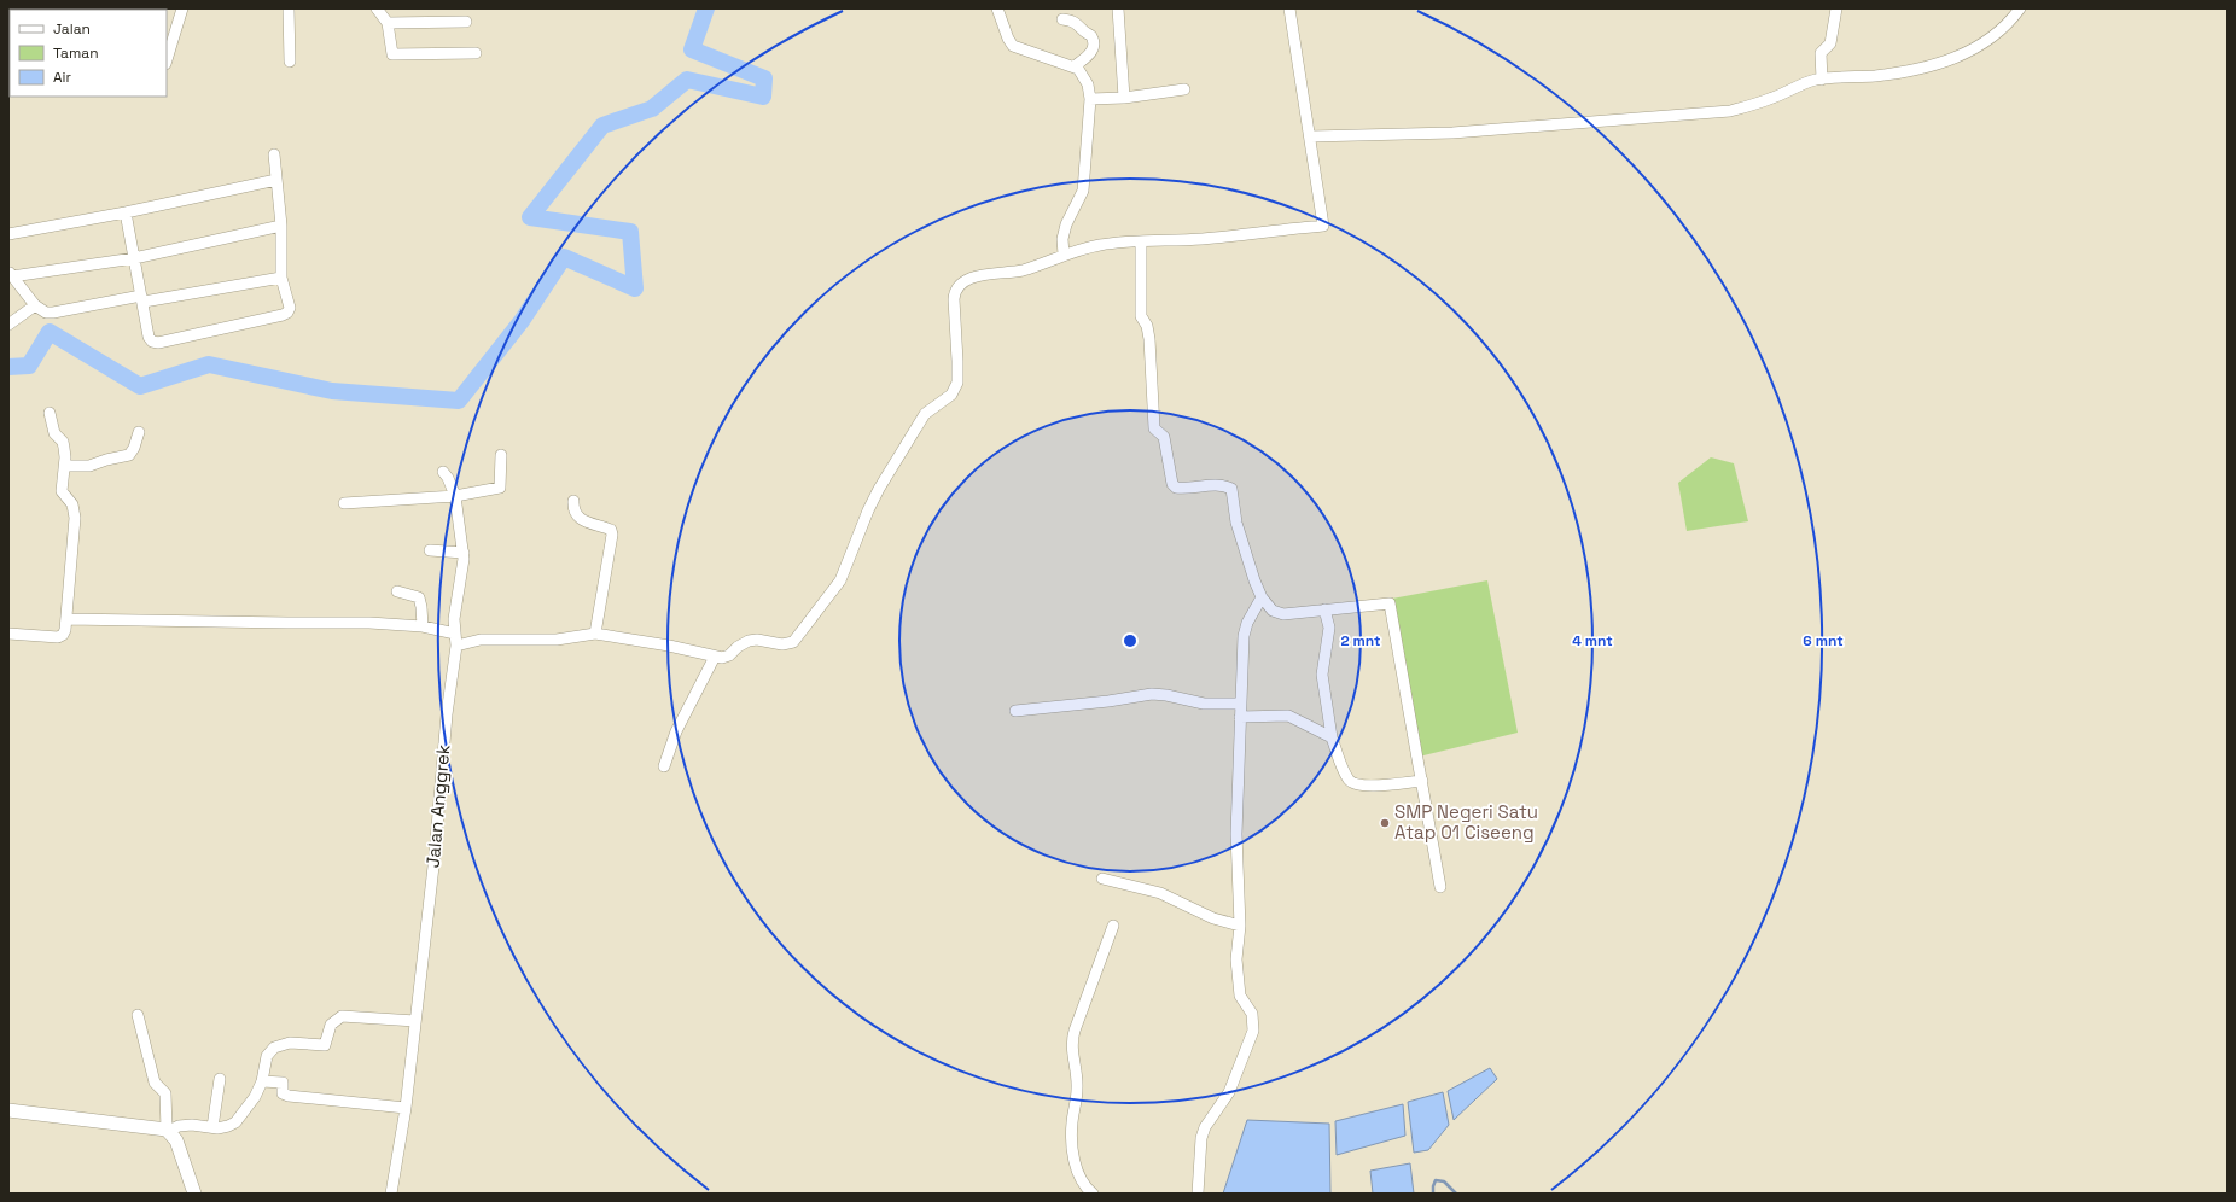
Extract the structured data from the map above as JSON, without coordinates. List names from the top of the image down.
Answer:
{
  "streets": {
    "street": ["Jalan Anggrek"]
  },
  "places": ["SMP Negeri Satu Atap 01 Ciseeng"],
  "legend": ["Jalan", "Taman", "Air"],
  "rings": ["2 mnt", "4 mnt", "6 mnt"]
}
